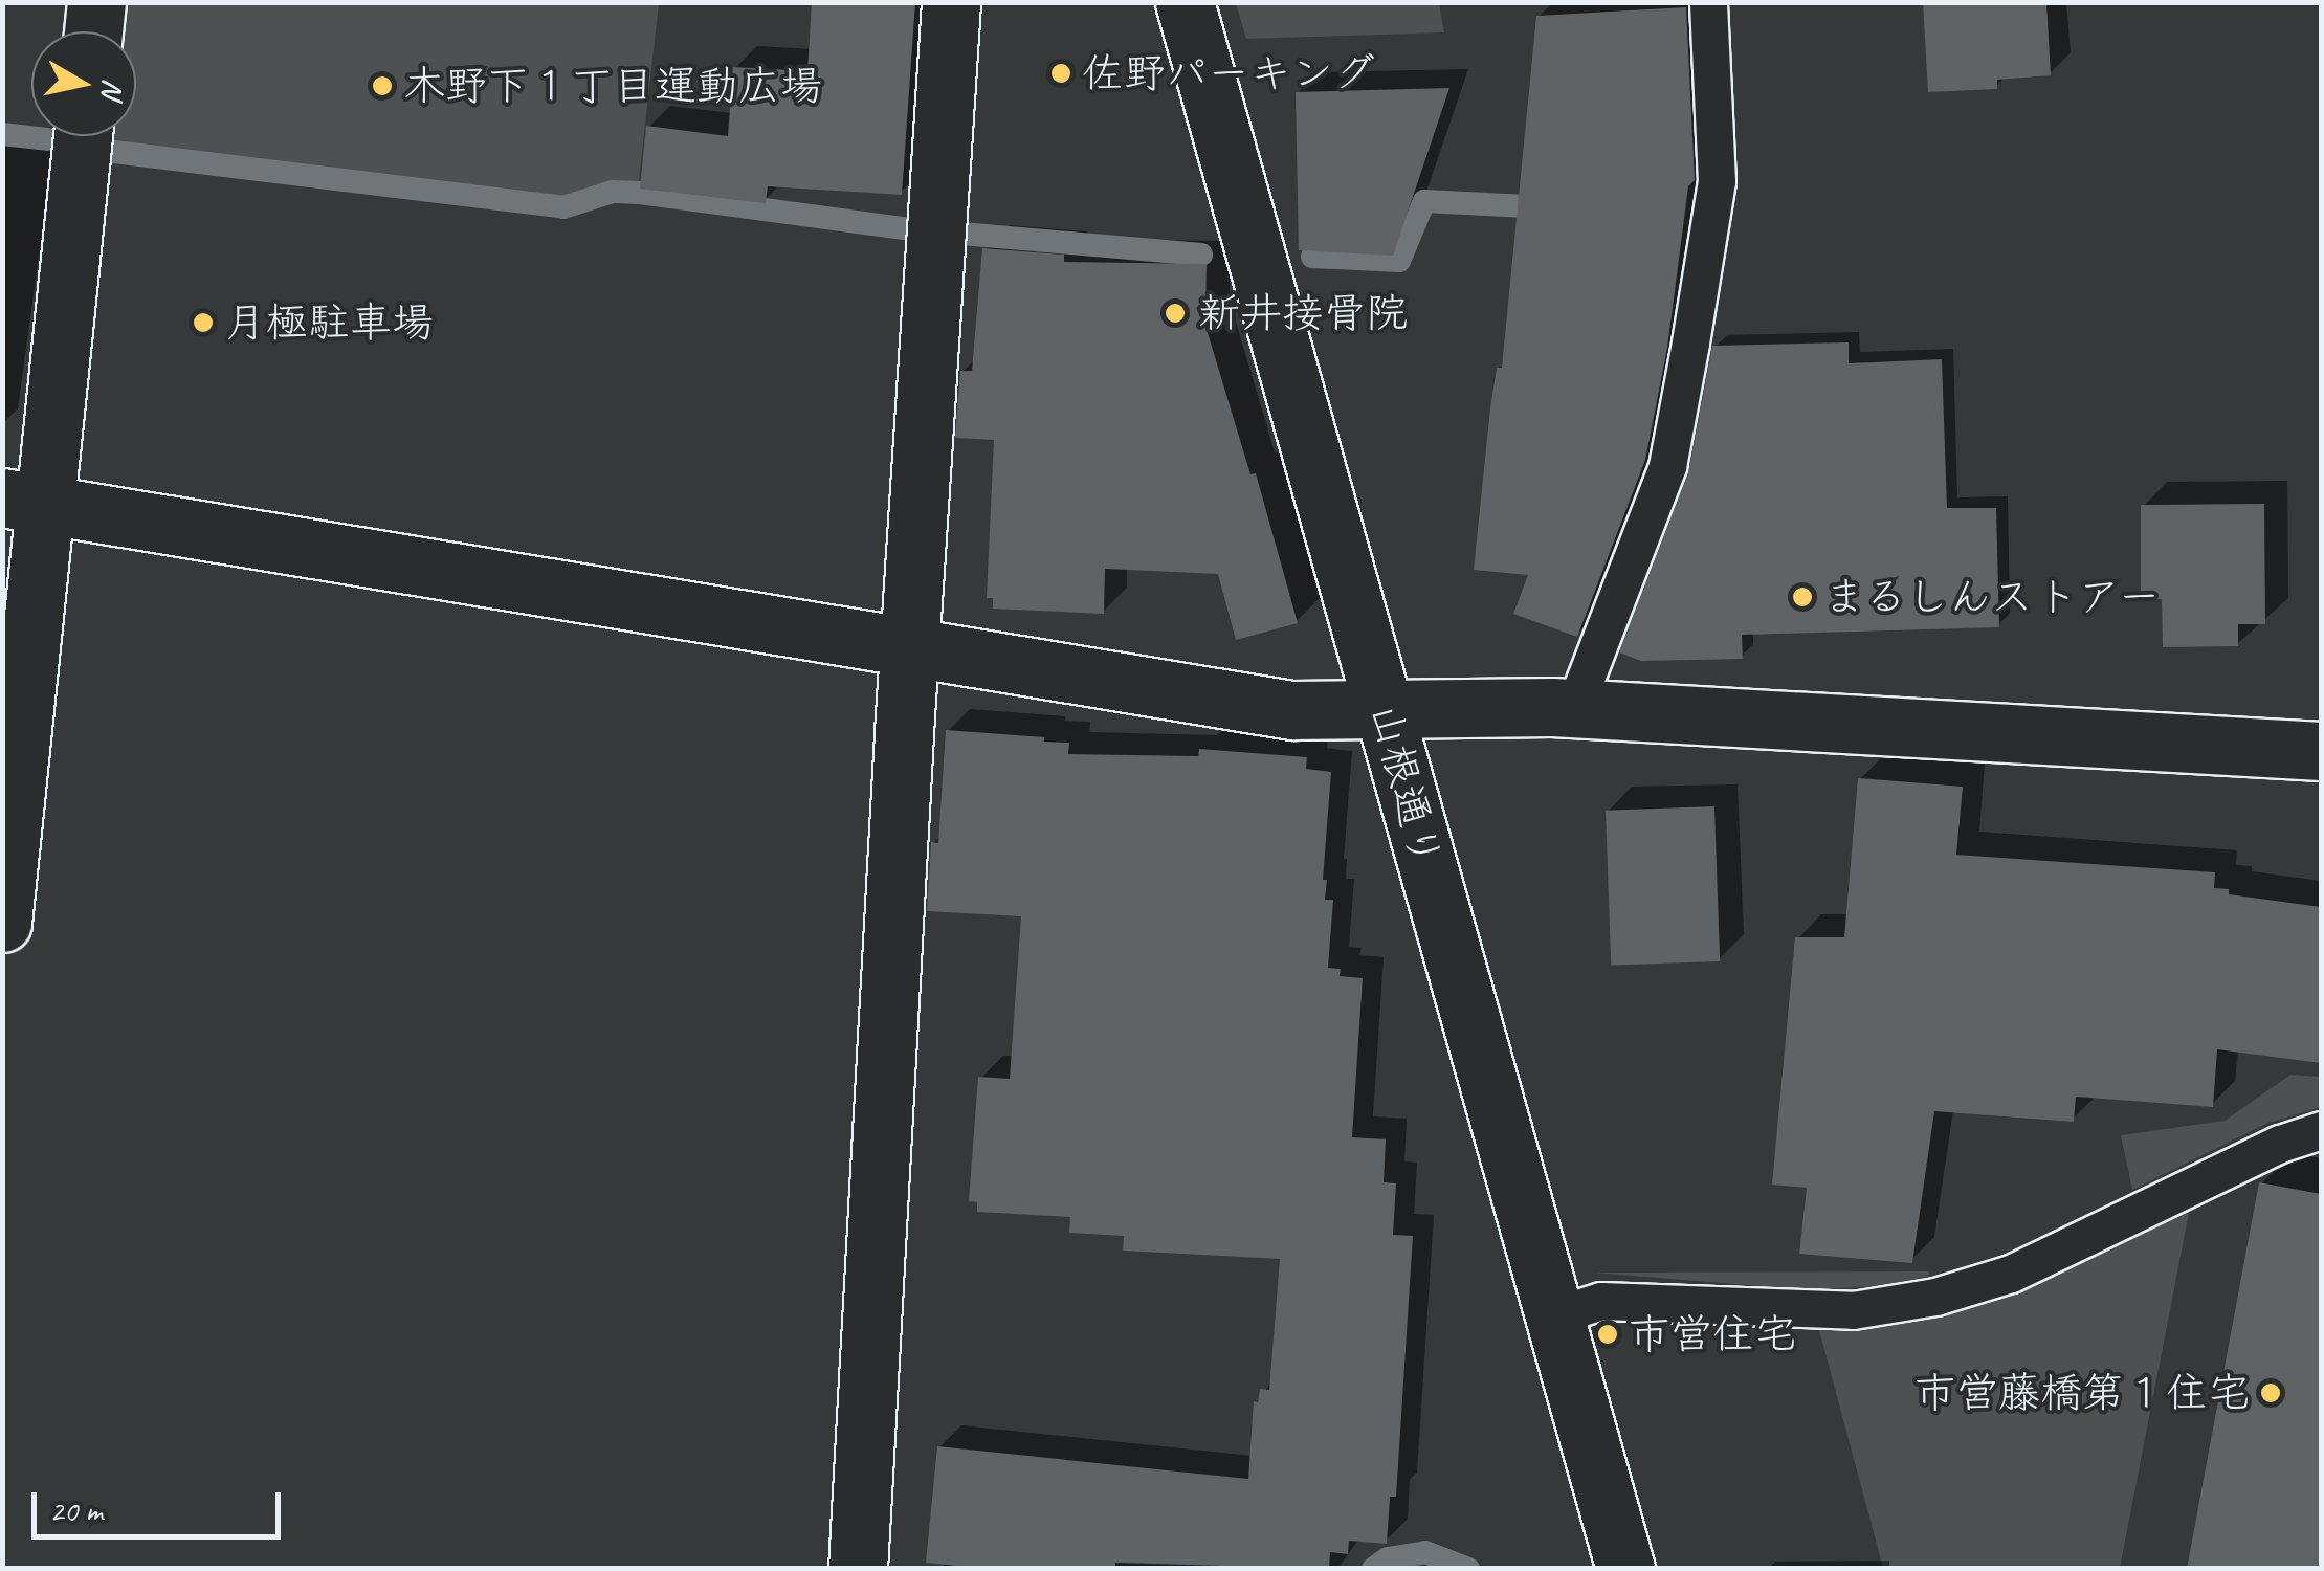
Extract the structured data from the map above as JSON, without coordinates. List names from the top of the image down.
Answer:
{
  "streets": {
    "street": ["山根通り"]
  },
  "places": [
    "佐野パーキング",
    "木野下１丁目運動広場",
    "新井接骨院",
    "月極駐車場",
    "まるしんストアー",
    "市営住宅",
    "市営藤橋第１住宅"
  ],
  "scale_bar": "20 m",
  "north": "right"
}
